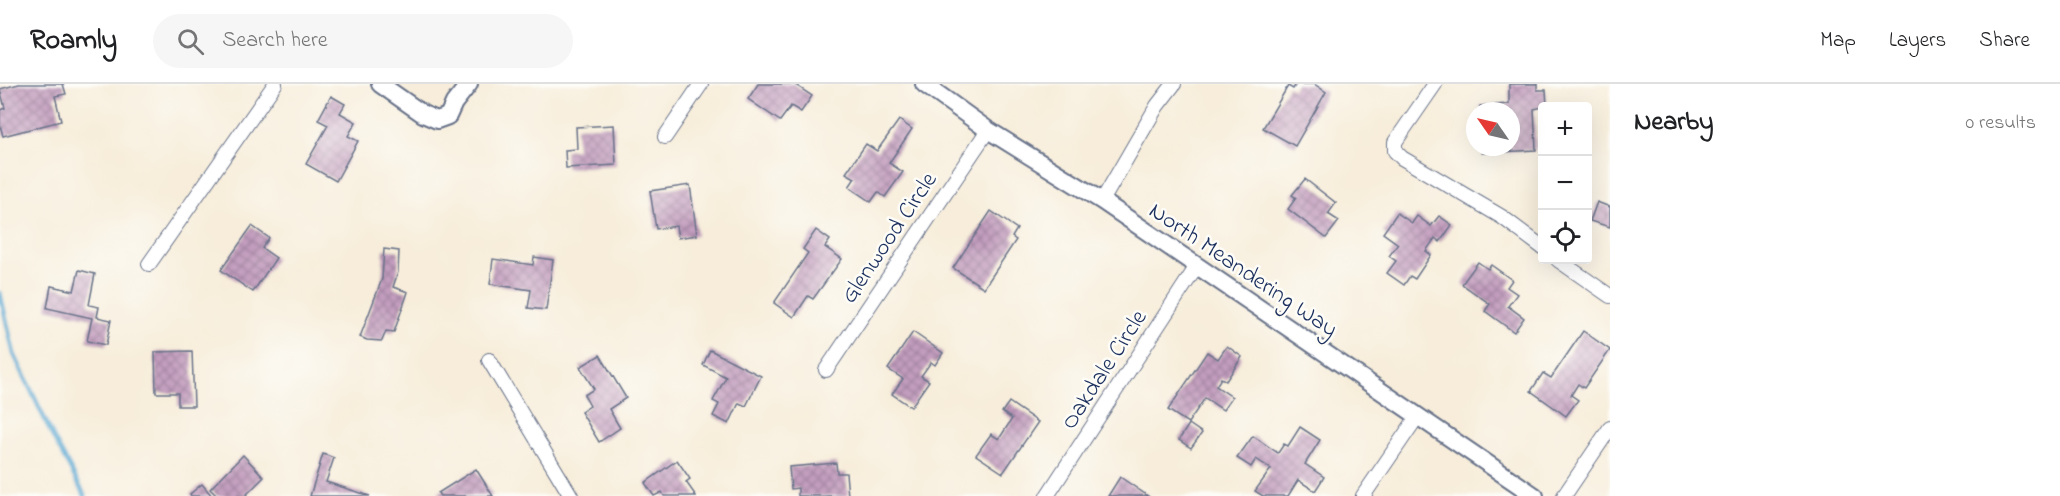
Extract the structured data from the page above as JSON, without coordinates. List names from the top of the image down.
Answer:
{
  "streets": {
    "street": ["Glenwood Circle", "North Meandering Way", "Oakdale Circle"]
  },
  "crossings": [
    ["Glenwood Circle", "North Meandering Way"],
    ["North Meandering Way", "Oakdale Circle"]
  ],
  "north": "top left",
  "page": {
    "header": "Roamly",
    "search": "Search here",
    "nav": ["Map", "Layers", "Share"],
    "heading": ["Nearby", "0 results"],
    "map_buttons": ["+", "−"]
  }
}
